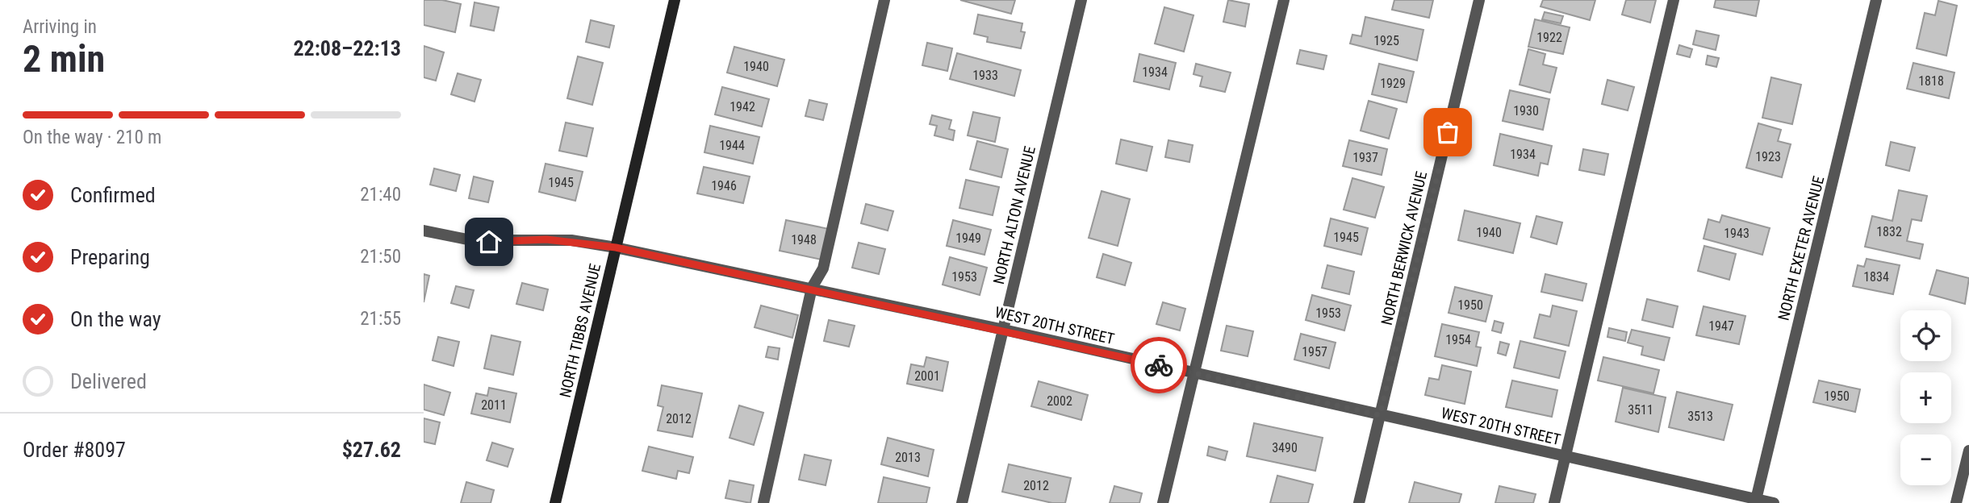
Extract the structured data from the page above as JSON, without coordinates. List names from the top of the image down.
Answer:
{
  "streets": {
    "street": [
      "NORTH ALTON AVENUE",
      "NORTH BERWICK AVENUE",
      "NORTH EXETER AVENUE",
      "WEST 20TH STREET",
      "NORTH TIBBS AVENUE"
    ]
  },
  "crossings": [
    ["NORTH ALTON AVENUE", "WEST 20TH STREET"],
    ["NORTH BERWICK AVENUE", "WEST 20TH STREET"],
    ["NORTH EXETER AVENUE", "WEST 20TH STREET"],
    ["WEST 20TH STREET", "NORTH TIBBS AVENUE"]
  ],
  "house_numbers": [
    "1922",
    "1925",
    "1940",
    "1934",
    "1933",
    "1818",
    "1929",
    "1942",
    "1930",
    "1944",
    "1934",
    "1923",
    "1937",
    "1945",
    "1946",
    "1832",
    "1940",
    "1943",
    "1945",
    "1949",
    "1948",
    "1953",
    "1834",
    "1950",
    "1953",
    "1947",
    "1954",
    "1957",
    "2001",
    "1950",
    "2002",
    "2011",
    "3511",
    "3513",
    "2012",
    "3490",
    "2013",
    "2012"
  ],
  "page": {
    "heading": ["2 min", "Arriving in", "22:08–22:13"],
    "panel": ["Order #8097", "$27.62"],
    "bar": "On the way · 210 m",
    "list": [
      ["Confirmed", "21:40"],
      ["Preparing", "21:50"],
      ["On the way", "21:55"],
      "Delivered"
    ],
    "map_buttons": ["+", "−"]
  }
}
